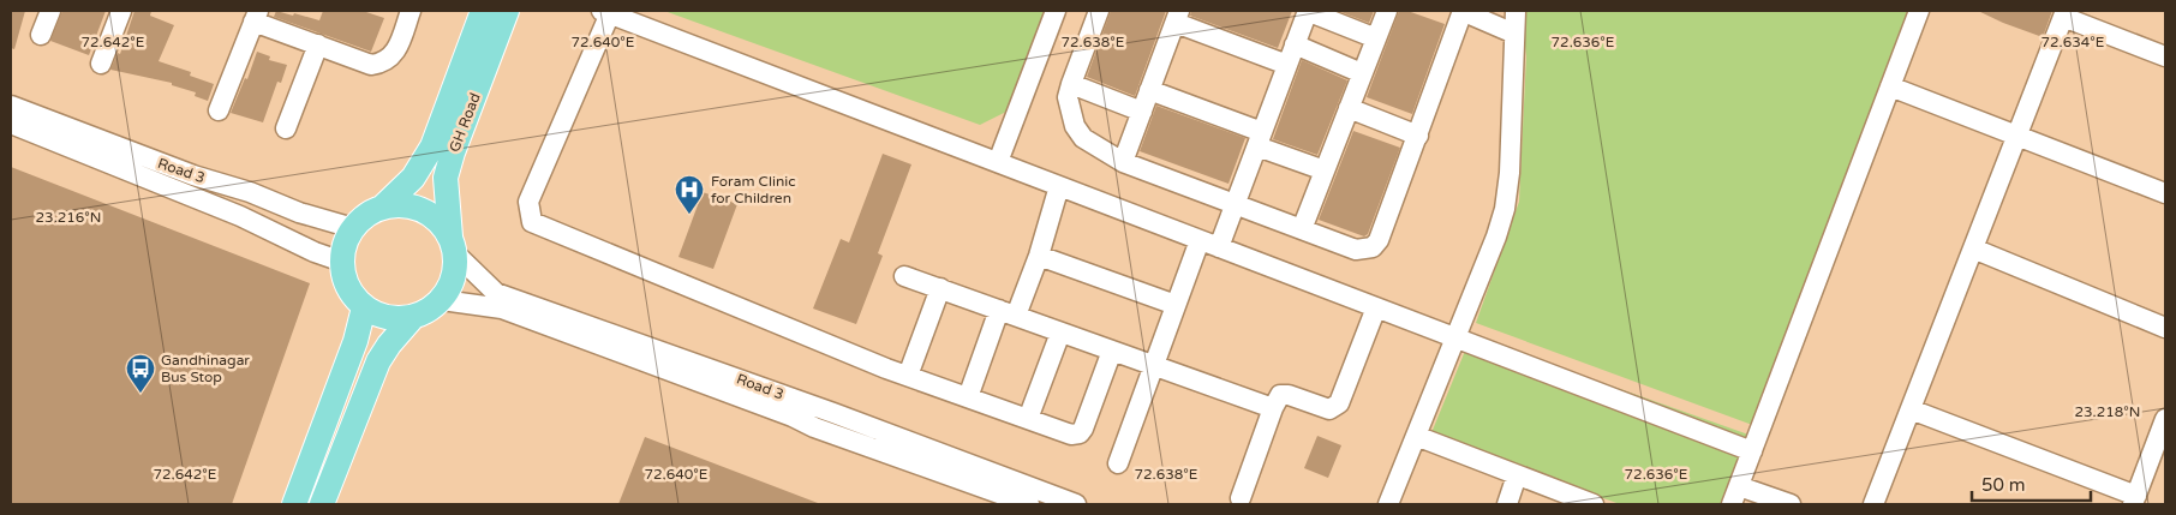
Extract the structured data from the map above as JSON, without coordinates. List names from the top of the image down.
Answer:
{
  "streets": {
    "main road": ["GH Road"],
    "street": ["Road 3"]
  },
  "crossings": [
    ["GH Road", "Road 3"]
  ],
  "places": {
    "hospital": ["Foram Clinic for Children"],
    "bus stop": ["Gandhinagar Bus Stop"]
  },
  "scale_bar": "50 m",
  "coordinates": [
    "72.642°E",
    "72.640°E",
    "72.638°E",
    "72.636°E",
    "72.634°E",
    "23.216°N",
    "23.218°N"
  ]
}
